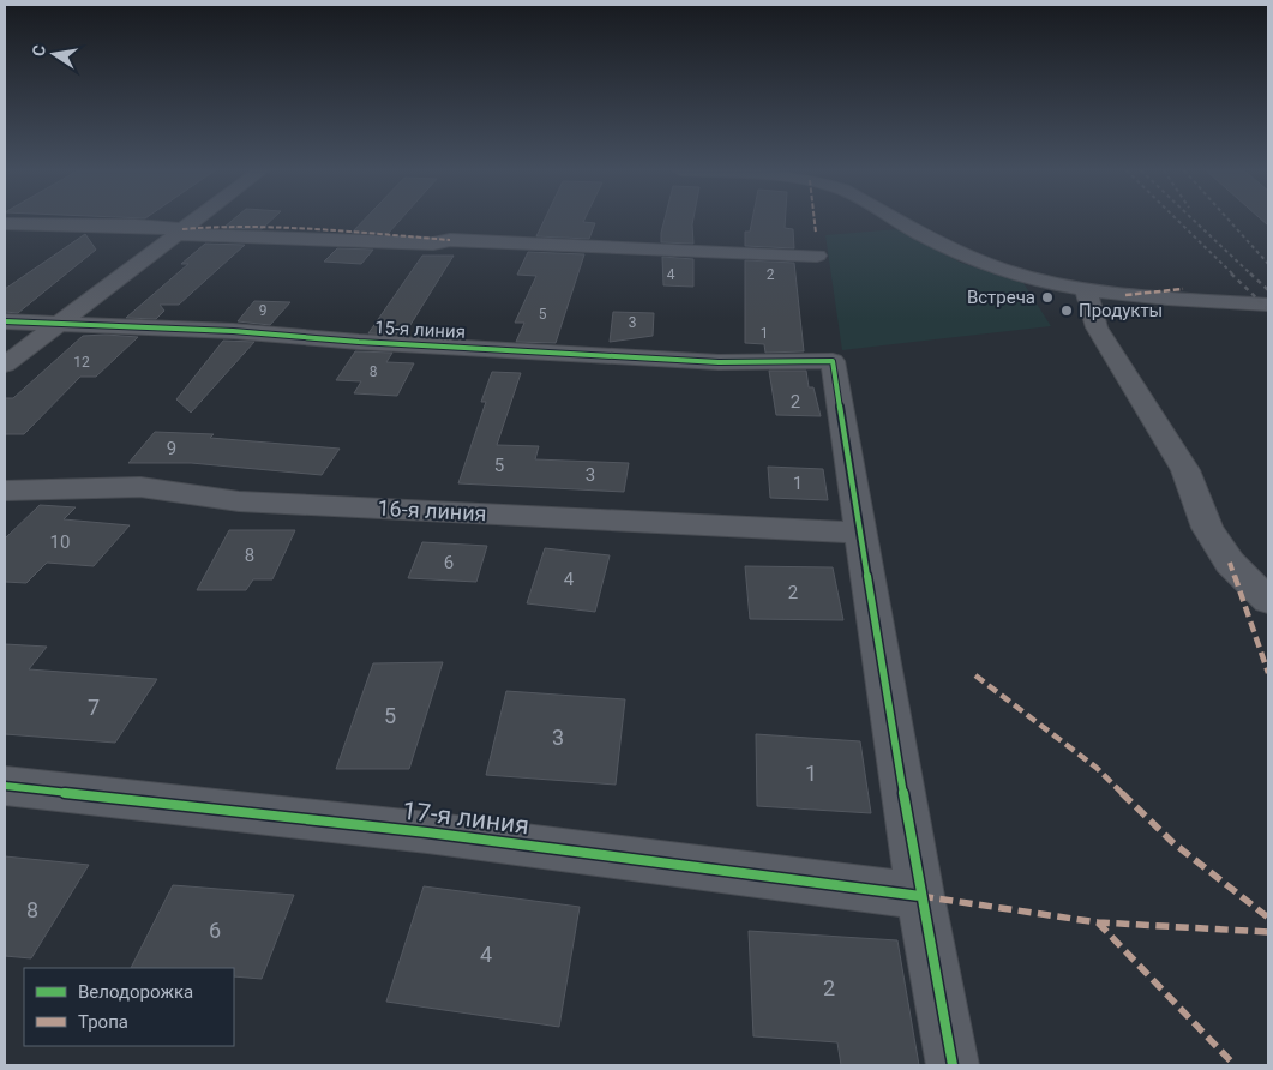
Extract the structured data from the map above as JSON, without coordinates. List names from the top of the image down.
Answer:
{
  "streets": {
    "street": ["15-я линия", "16-я линия", "17-я линия"]
  },
  "crossings": [
    ["15-я линия", "16-я линия"]
  ],
  "places": ["Встреча", "Продукты"],
  "house_numbers": [
    "4",
    "2",
    "9",
    "5",
    "3",
    "1",
    "12",
    "8",
    "2",
    "9",
    "5",
    "3",
    "1",
    "10",
    "8",
    "6",
    "4",
    "2",
    "7",
    "5",
    "3",
    "1",
    "8",
    "6",
    "4",
    "2"
  ],
  "legend": ["Велодорожка", "Тропа"],
  "north": "left"
}
